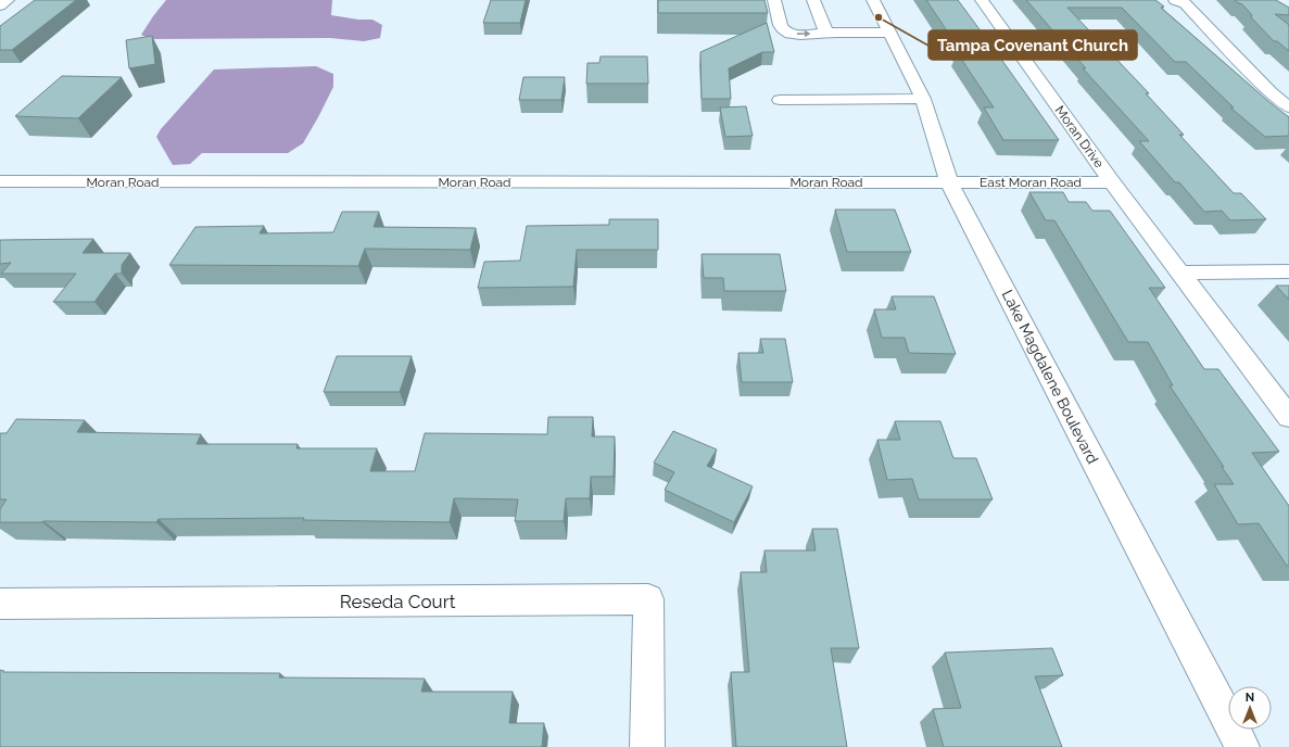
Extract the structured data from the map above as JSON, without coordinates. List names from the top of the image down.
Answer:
{
  "streets": {
    "street": [
      "Moran Drive",
      "Moran Road",
      "East Moran Road",
      "Lake Magdalene Boulevard",
      "Reseda Court"
    ]
  },
  "crossings": [
    ["Moran Drive", "East Moran Road"],
    ["Moran Road", "East Moran Road"],
    ["Moran Road", "Lake Magdalene Boulevard"],
    ["East Moran Road", "Lake Magdalene Boulevard"]
  ],
  "places": ["Tampa Covenant Church"],
  "north": "top"
}
